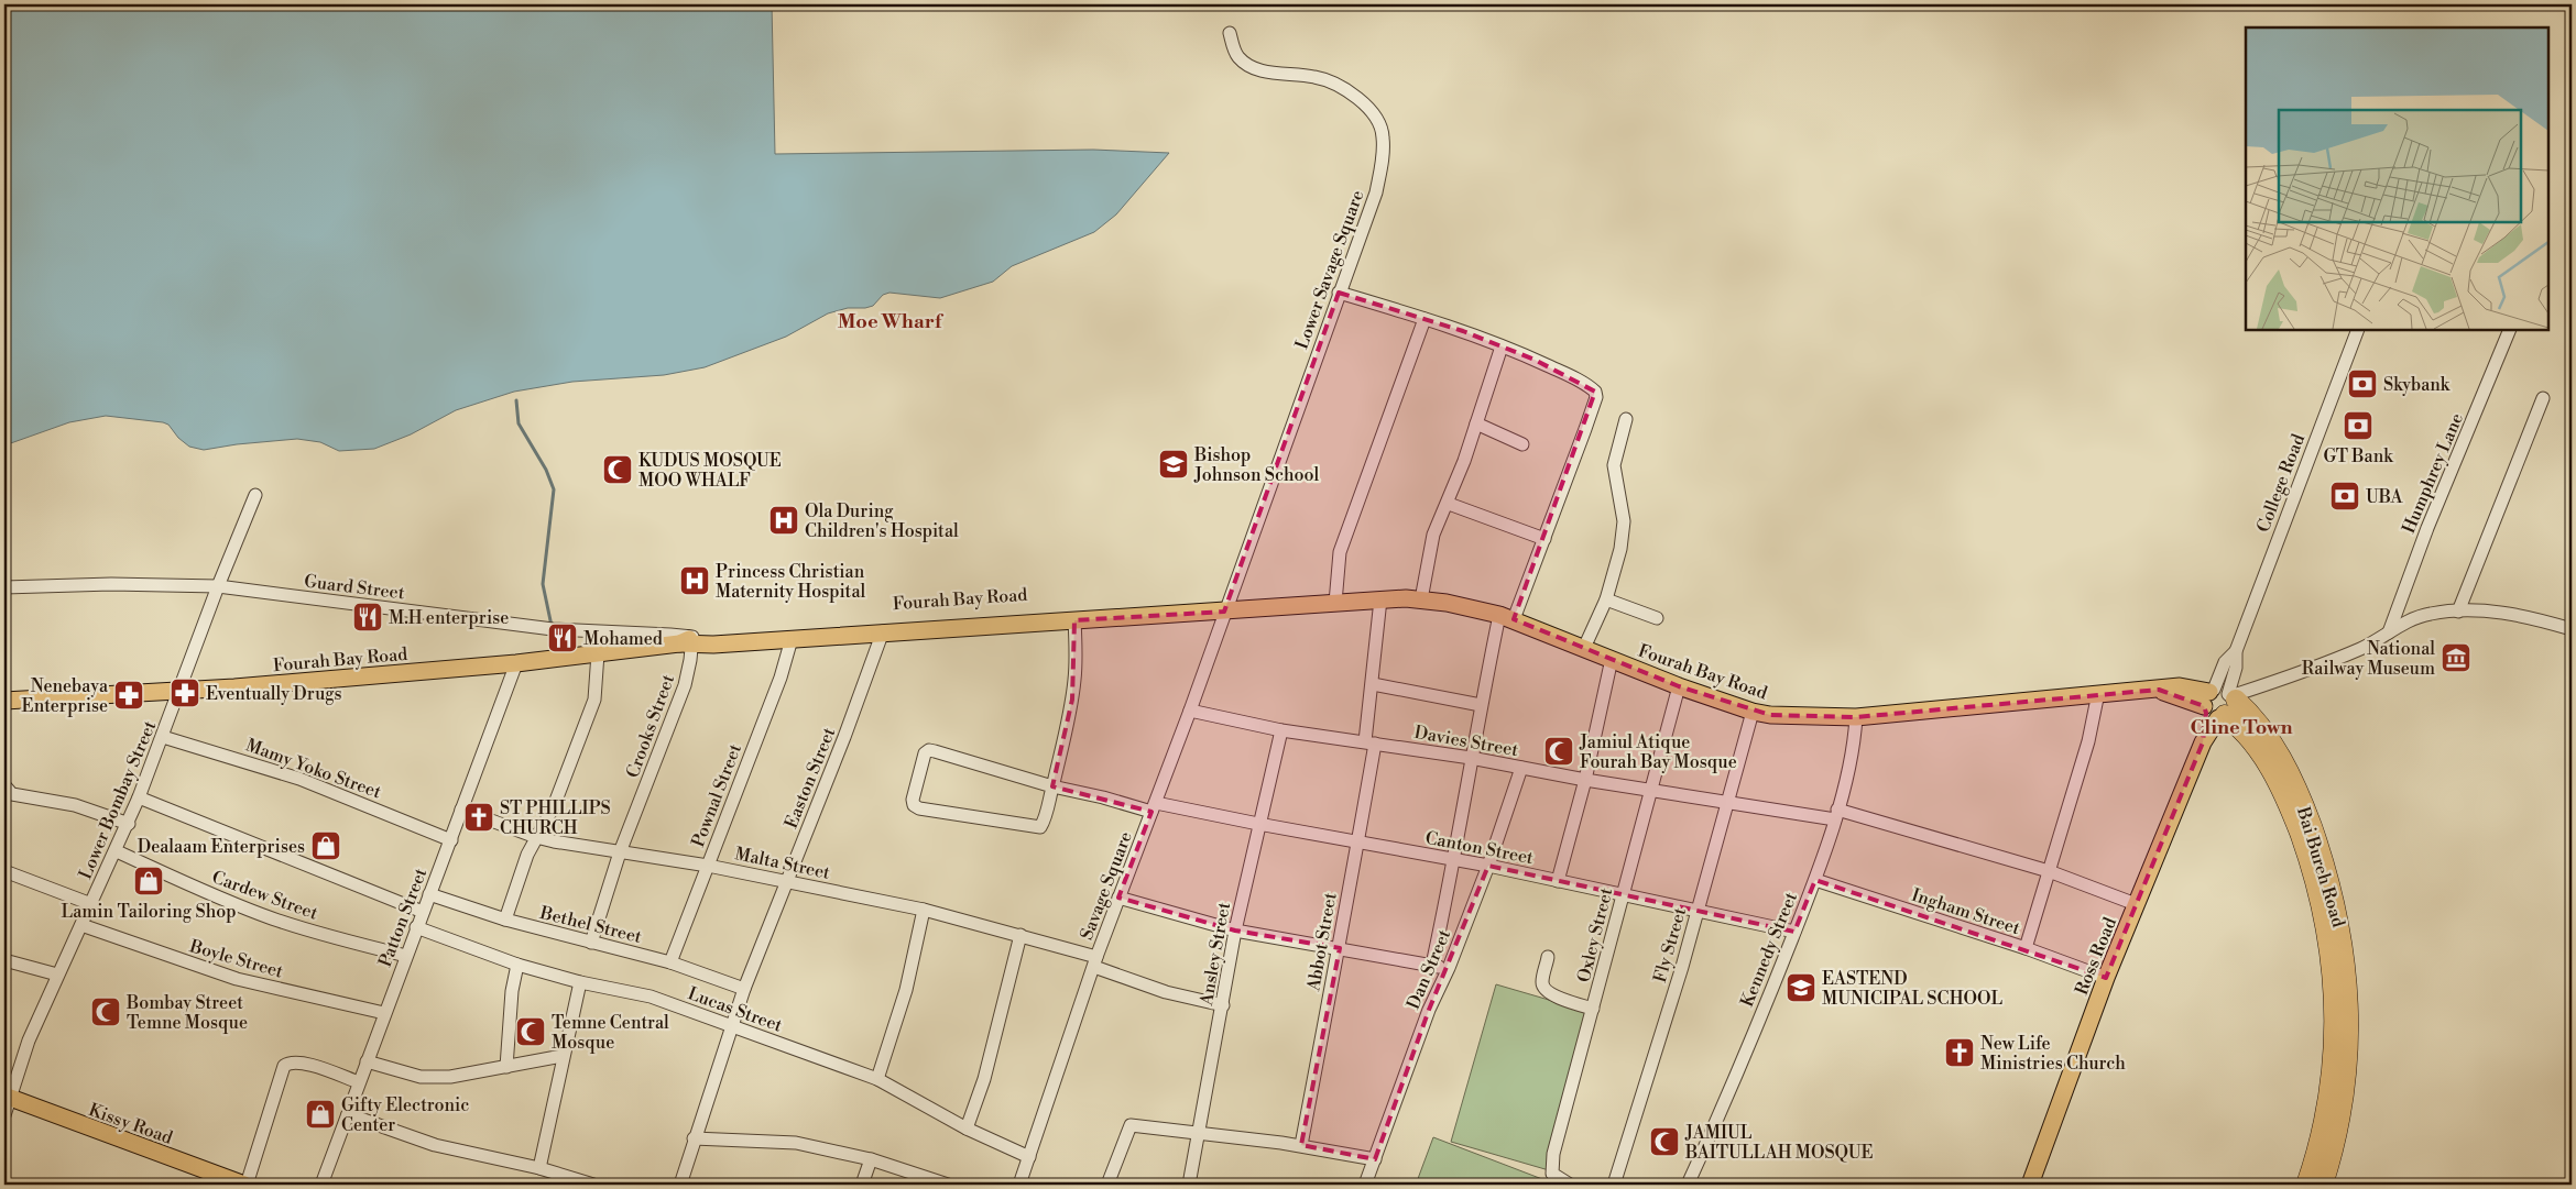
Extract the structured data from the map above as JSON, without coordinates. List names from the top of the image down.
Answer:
{
  "streets": {
    "highway": ["Bai Bureh Road"],
    "main road": ["Fourah Bay Road", "Ross Road", "Kissy Road"],
    "street": [
      "Lower Savage Square",
      "Humphrey Lane",
      "College Road",
      "Guard Street",
      "Crooks Street",
      "Davies Street",
      "Mamy Yoko Street",
      "Easton Street",
      "Pownal Street",
      "Lower Bombay Street",
      "Canton Street",
      "Malta Street",
      "Savage Square",
      "Cardew Street",
      "Ingham Street",
      "Patton Street",
      "Bethel Street",
      "Oxley Street",
      "Abbot Street",
      "Fly Street",
      "Kennedy Street",
      "Ansley Street",
      "Boyle Street",
      "Dan Street",
      "Lucas Street"
    ]
  },
  "crossings": [
    ["Lower Savage Square", "Fourah Bay Road"],
    ["Lower Savage Square", "Savage Square"],
    ["College Road", "Fourah Bay Road"],
    ["College Road", "Bai Bureh Road"],
    ["College Road", "Ross Road"],
    ["Guard Street", "Fourah Bay Road"],
    ["Guard Street", "Crooks Street"],
    ["Guard Street", "Lower Bombay Street"],
    ["Fourah Bay Road", "Crooks Street"],
    ["Fourah Bay Road", "Easton Street"],
    ["Fourah Bay Road", "Pownal Street"],
    ["Fourah Bay Road", "Lower Bombay Street"],
    ["Fourah Bay Road", "Savage Square"],
    ["Fourah Bay Road", "Patton Street"],
    ["Fourah Bay Road", "Oxley Street"],
    ["Fourah Bay Road", "Abbot Street"],
    ["Fourah Bay Road", "Fly Street"],
    ["Fourah Bay Road", "Kennedy Street"],
    ["Fourah Bay Road", "Ross Road"],
    ["Crooks Street", "Malta Street"],
    ["Crooks Street", "Bethel Street"],
    ["Davies Street", "Savage Square"],
    ["Davies Street", "Oxley Street"],
    ["Davies Street", "Abbot Street"],
    ["Davies Street", "Fly Street"],
    ["Davies Street", "Kennedy Street"],
    ["Davies Street", "Ansley Street"],
    ["Davies Street", "Ross Road"],
    ["Davies Street", "Dan Street"],
    ["Mamy Yoko Street", "Lower Bombay Street"],
    ["Mamy Yoko Street", "Patton Street"],
    ["Easton Street", "Malta Street"],
    ["Easton Street", "Bethel Street"],
    ["Easton Street", "Lucas Street"],
    ["Pownal Street", "Malta Street"],
    ["Pownal Street", "Bethel Street"],
    ["Lower Bombay Street", "Cardew Street"],
    ["Lower Bombay Street", "Boyle Street"],
    ["Lower Bombay Street", "Kissy Road"],
    ["Canton Street", "Savage Square"],
    ["Canton Street", "Oxley Street"],
    ["Canton Street", "Abbot Street"],
    ["Canton Street", "Fly Street"],
    ["Canton Street", "Kennedy Street"],
    ["Canton Street", "Ansley Street"],
    ["Canton Street", "Dan Street"],
    ["Malta Street", "Savage Square"],
    ["Malta Street", "Patton Street"],
    ["Malta Street", "Ansley Street"],
    ["Savage Square", "Lucas Street"],
    ["Cardew Street", "Patton Street"],
    ["Ingham Street", "Kennedy Street"],
    ["Ingham Street", "Ross Road"],
    ["Patton Street", "Bethel Street"],
    ["Patton Street", "Boyle Street"],
    ["Patton Street", "Lucas Street"]
  ],
  "districts": ["Moe Wharf", "Cline Town"],
  "places": {
    "bank": ["Skybank", "GT Bank", "UBA"],
    "school or university": ["Bishop Johnson School", "EASTEND MUNICIPAL SCHOOL"],
    "mosque": [
      "KUDUS MOSQUE MOO WHALF",
      "Jamiul Atique Fourah Bay Mosque",
      "Bombay Street Temne Mosque",
      "Temne Central Mosque",
      "JAMIUL BAITULLAH MOSQUE"
    ],
    "hospital": ["Ola During Children's Hospital", "Princess Christian Maternity Hospital"],
    "restaurant": ["M.H enterprise", "Mohamed"],
    "museum": ["National Railway Museum"],
    "pharmacy": ["Eventually Drugs", "Nenebaya Enterprise"],
    "church": ["ST PHILLIPS CHURCH", "New Life Ministries Church"],
    "shop": ["Dealaam Enterprises", "Lamin Tailoring Shop", "Gifty Electronic Center"]
  }
}
